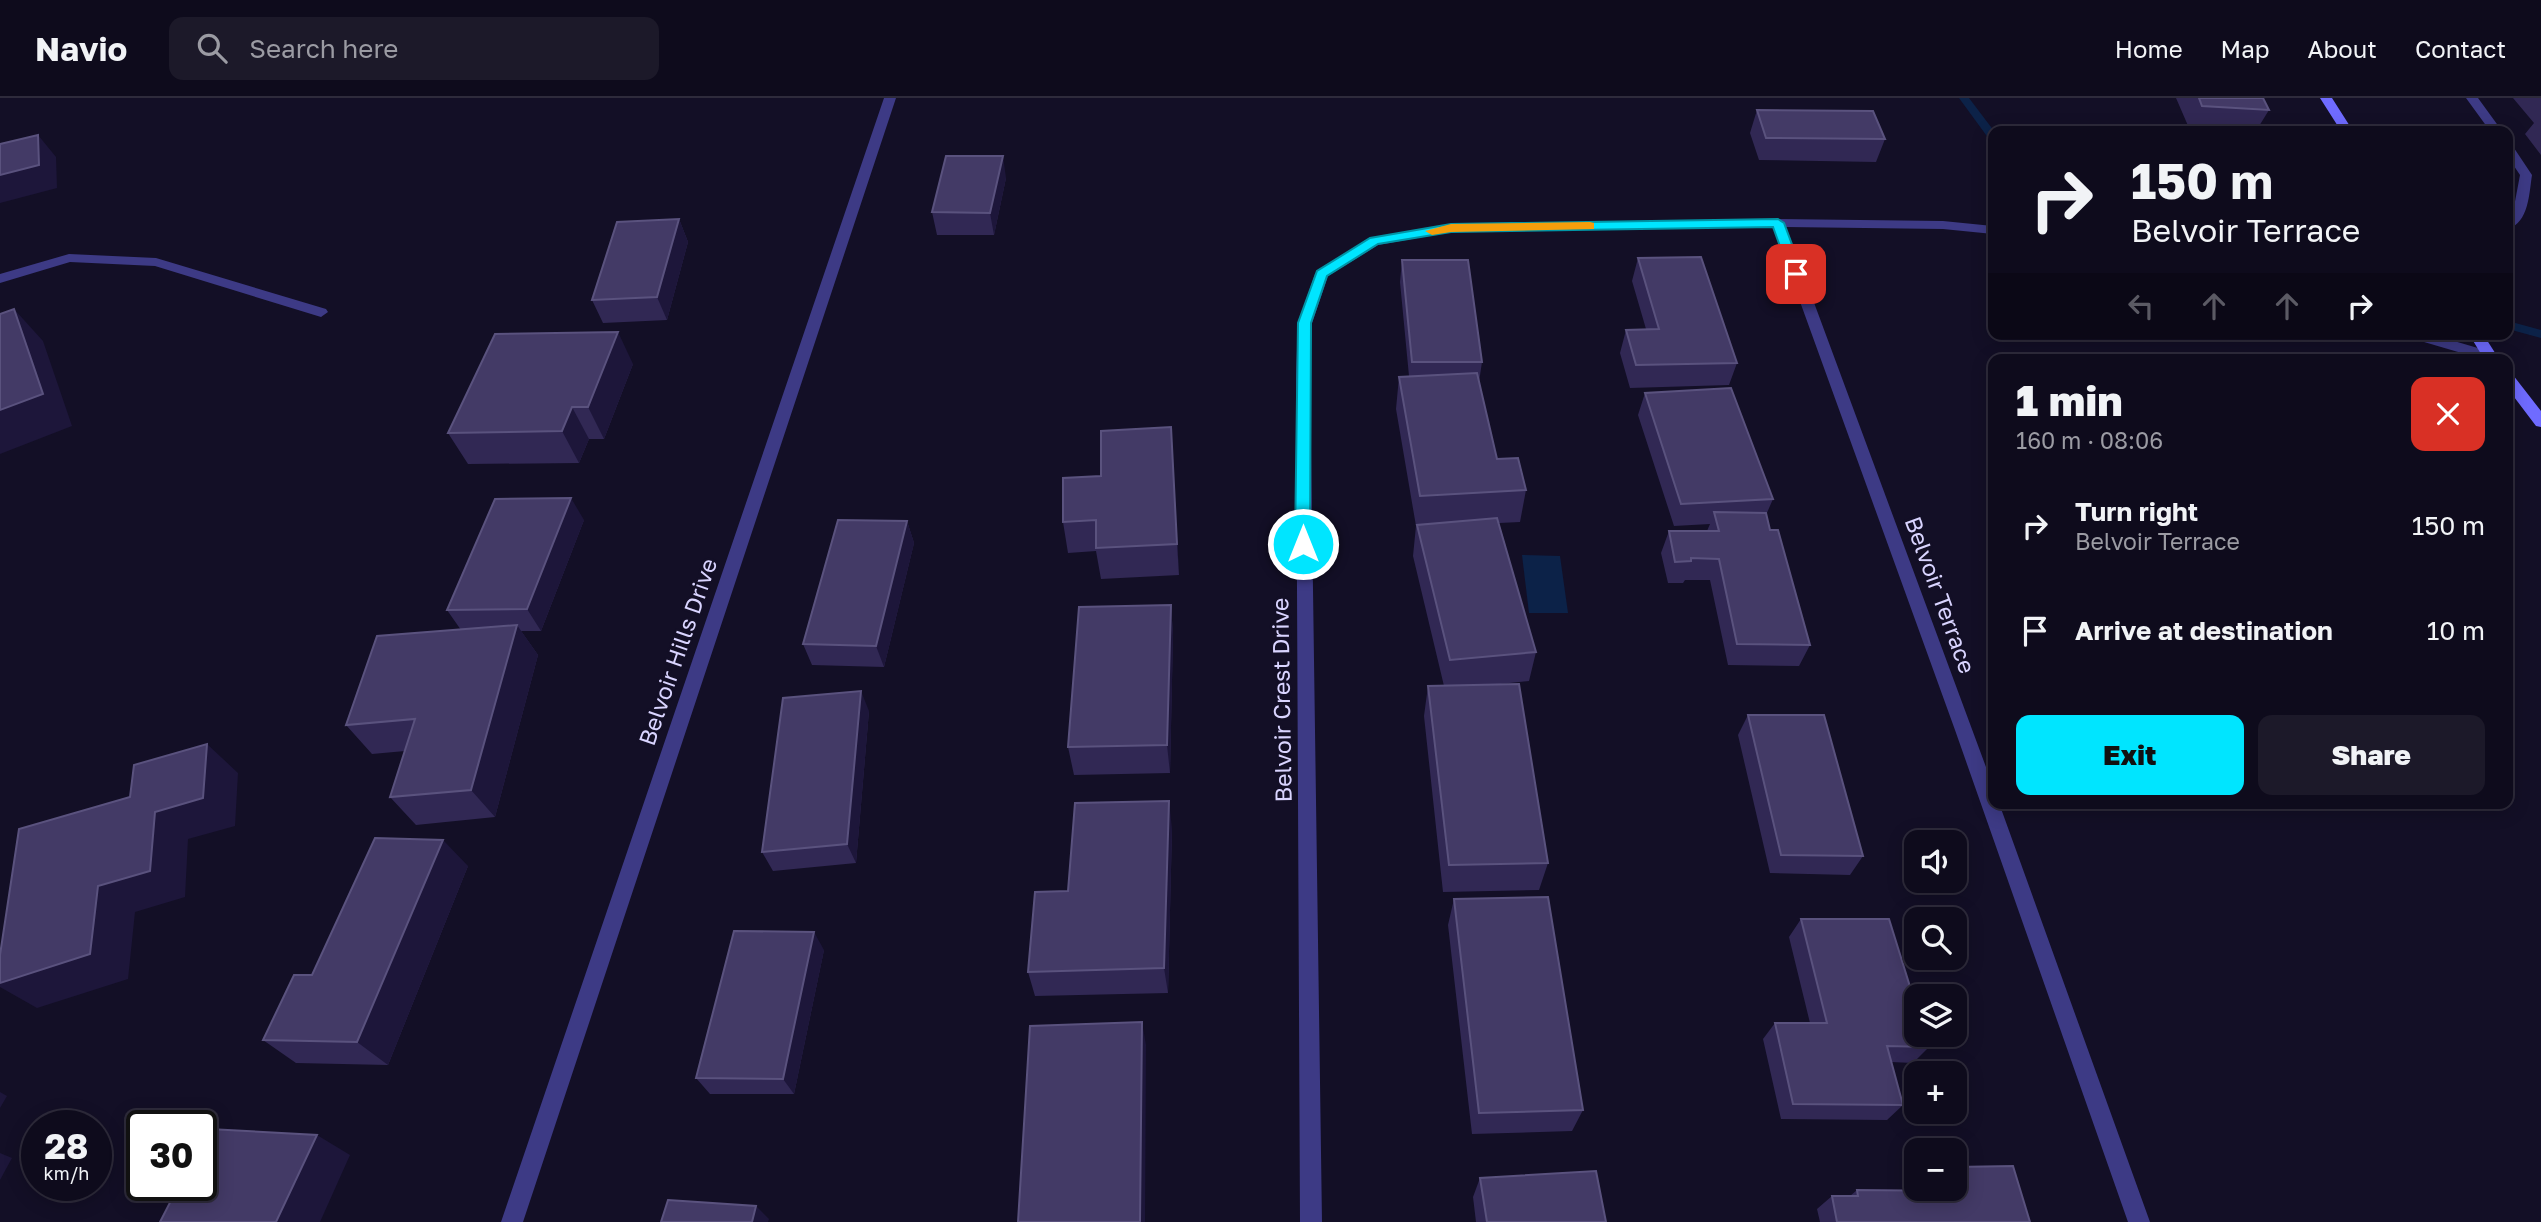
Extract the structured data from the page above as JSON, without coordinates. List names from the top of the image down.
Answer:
{
  "streets": {
    "street": ["Belvoir Terrace", "Belvoir Hills Drive", "Belvoir Crest Drive"]
  },
  "crossings": [
    ["Belvoir Terrace", "Belvoir Crest Drive"]
  ],
  "page": {
    "header": "Navio",
    "search": "Search here",
    "nav": [
      "Home",
      "Map",
      "About",
      "Contact"
    ],
    "turn": ["150 m", "Belvoir Terrace"],
    "heading": ["1 min", "160 m · 08:06"],
    "list": [
      {
        "name": "Turn right",
        "note": "Belvoir Terrace",
        "value": "150 m"
      },
      {
        "name": "Arrive at destination",
        "value": "10 m"
      }
    ],
    "buttons": ["Exit", "Share"],
    "map_buttons": ["+", "−"],
    "speed": "28 km/h",
    "limit": "30"
  }
}
